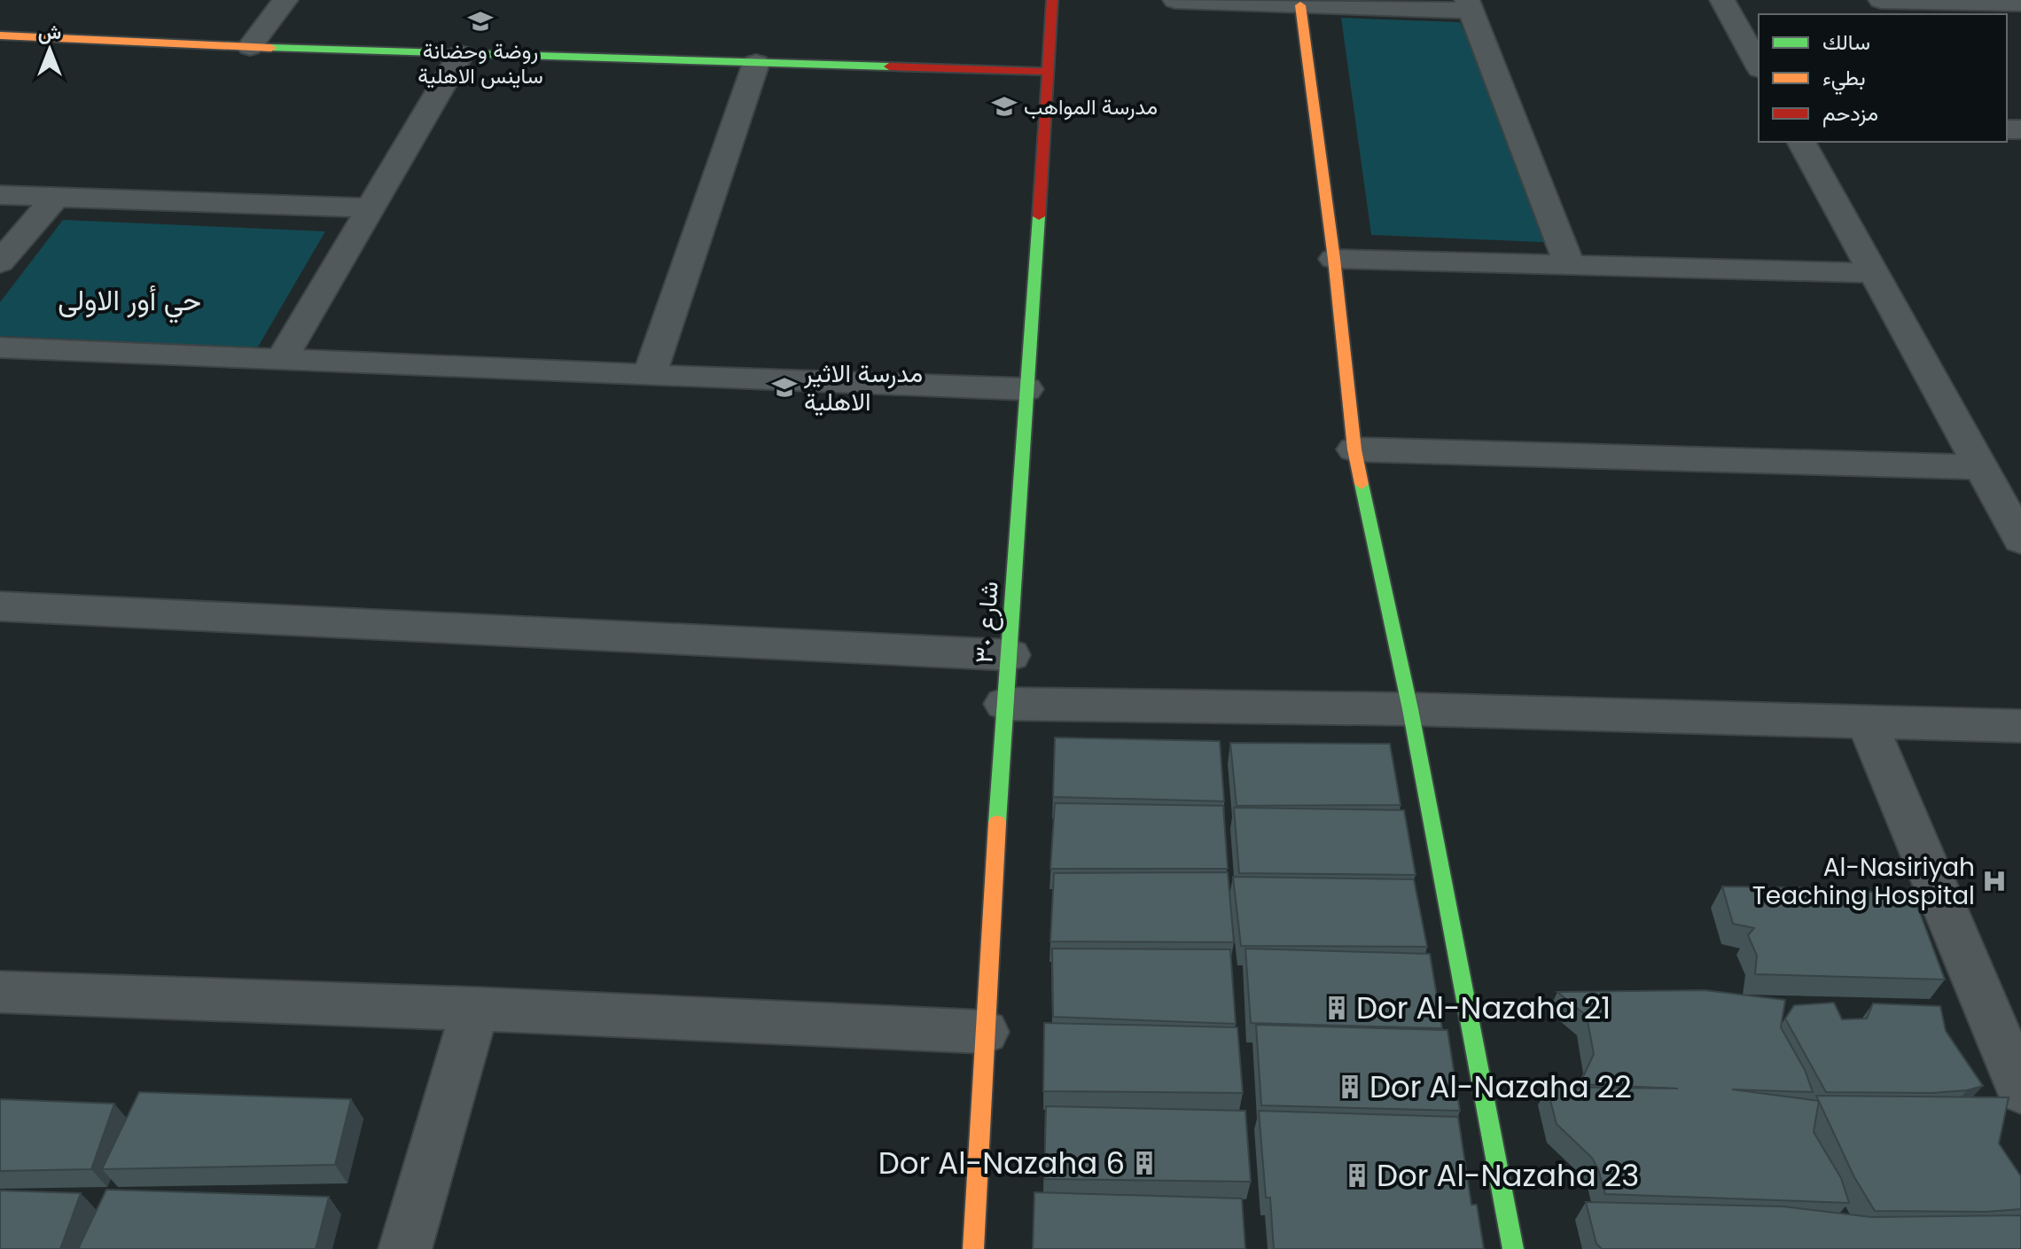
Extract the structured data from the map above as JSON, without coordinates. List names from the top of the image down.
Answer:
{
  "streets": {
    "street": ["شارع ٣٠"]
  },
  "districts": ["حي أور الاولى"],
  "places": {
    "school or university": ["روضة وحضانة ساينس الاهلية", "مدرسة المواهب", "مدرسة الاثير الاهلية"],
    "hospital": ["Al-Nasiriyah Teaching Hospital"],
    "building": [
      "Dor Al-Nazaha 21",
      "Dor Al-Nazaha 22",
      "Dor Al-Nazaha 6",
      "Dor Al-Nazaha 23"
    ]
  },
  "legend": ["سالك", "بطيء", "مزدحم"],
  "north": "top"
}
